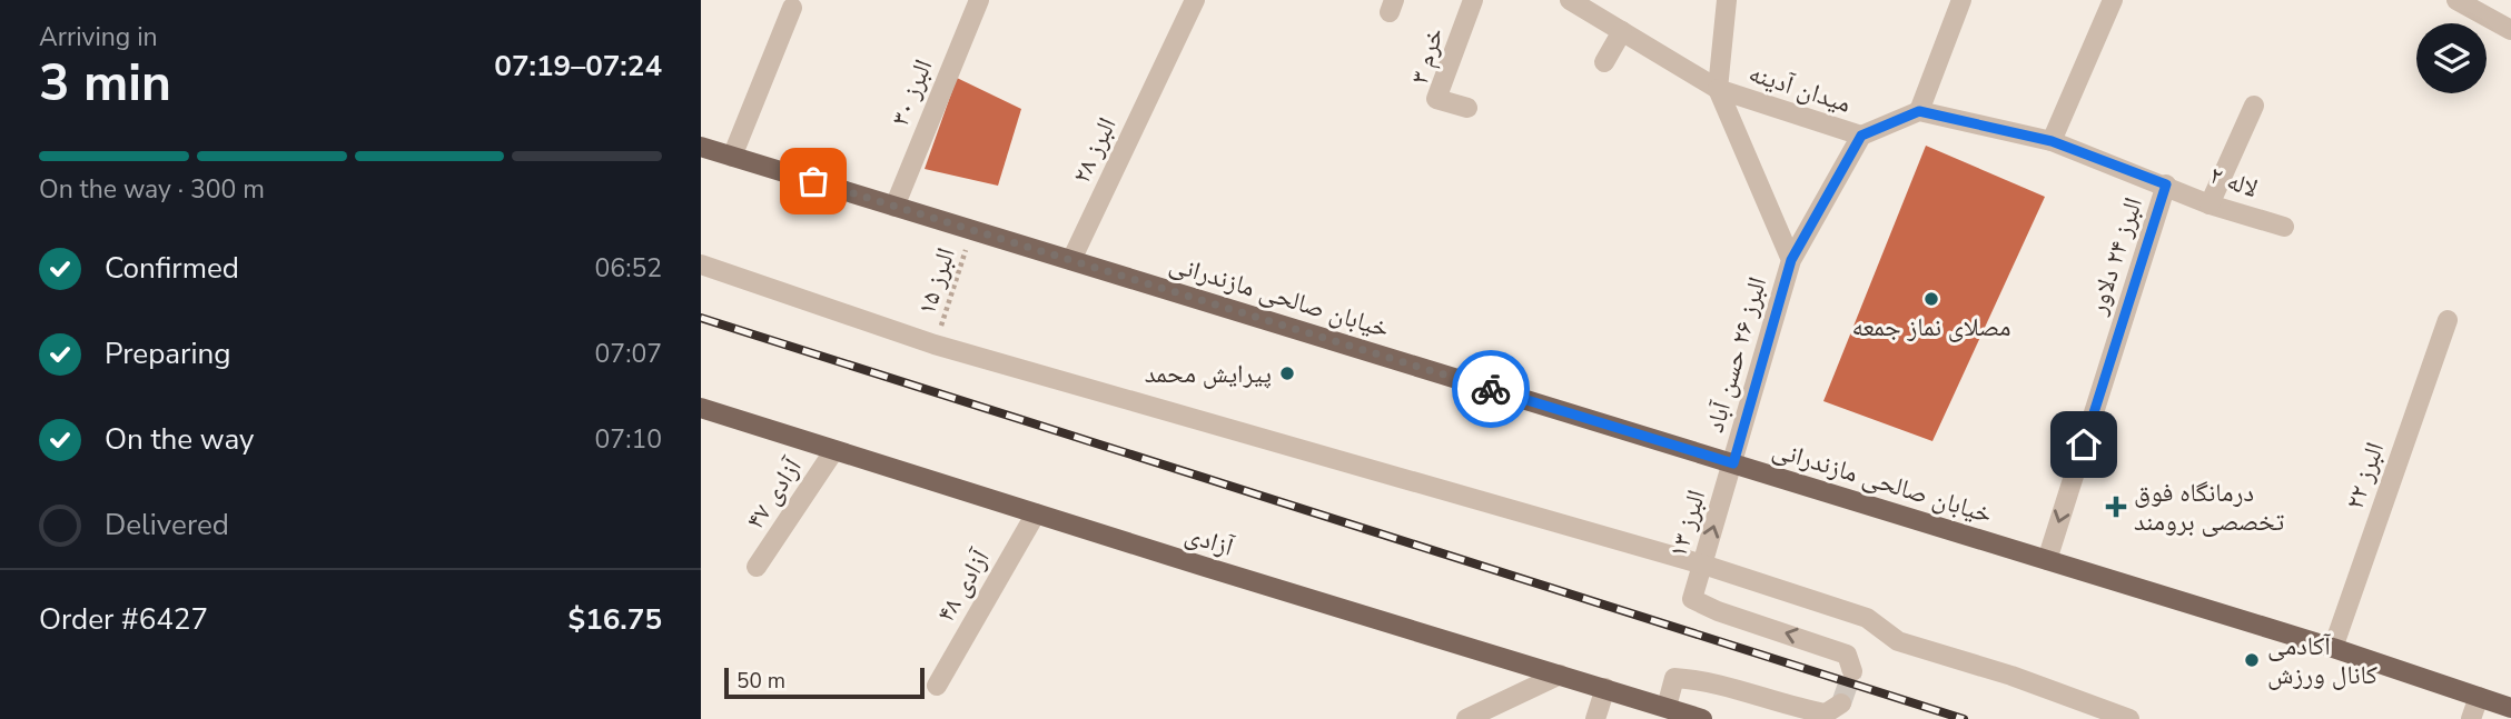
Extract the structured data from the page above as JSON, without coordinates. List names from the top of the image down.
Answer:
{
  "streets": {
    "main road": ["خیابان صالحی مازندرانی", "آزادی"],
    "street": [
      "خرم ۳",
      "میدان آدینه",
      "البرز ۳۰",
      "البرز ۲۸",
      "لاله ۲",
      "البرز ۲۴ دلاور",
      "البرز ۲۶ حسن آباد",
      "البرز ۲۲",
      "آزادی ۴۷",
      "البرز ۱۳",
      "آزادی ۴۸"
    ],
    "path": ["البرز ۱۵"]
  },
  "crossings": [
    ["میدان آدینه", "البرز ۲۶ حسن آباد"],
    ["البرز ۳۰", "خیابان صالحی مازندرانی"],
    ["البرز ۲۸", "خیابان صالحی مازندرانی"],
    ["لاله ۲", "البرز ۲۴ دلاور"],
    ["البرز ۲۴ دلاور", "خیابان صالحی مازندرانی"],
    ["البرز ۱۵", "خیابان صالحی مازندرانی"],
    ["خیابان صالحی مازندرانی", "البرز ۲۶ حسن آباد"],
    ["خیابان صالحی مازندرانی", "البرز ۲۲"],
    ["خیابان صالحی مازندرانی", "البرز ۱۳"],
    ["البرز ۲۶ حسن آباد", "البرز ۱۳"],
    ["آزادی ۴۷", "آزادی"],
    ["آزادی", "آزادی ۴۸"]
  ],
  "one_way": ["البرز ۲۴ دلاور"],
  "places": {
    "other": ["مصلای نماز جمعه", "پیرایش محمد", "آکادمی کانال ورزش"],
    "health": ["درمانگاه فوق تخصصی برومند"]
  },
  "scale_bar": "50 m",
  "page": {
    "heading": ["3 min", "Arriving in", "07:19–07:24"],
    "panel": ["Order #6427", "$16.75"],
    "bar": "On the way · 300 m",
    "list": [
      ["Confirmed", "06:52"],
      ["Preparing", "07:07"],
      ["On the way", "07:10"],
      "Delivered"
    ],
    "scale": "50 m"
  }
}
